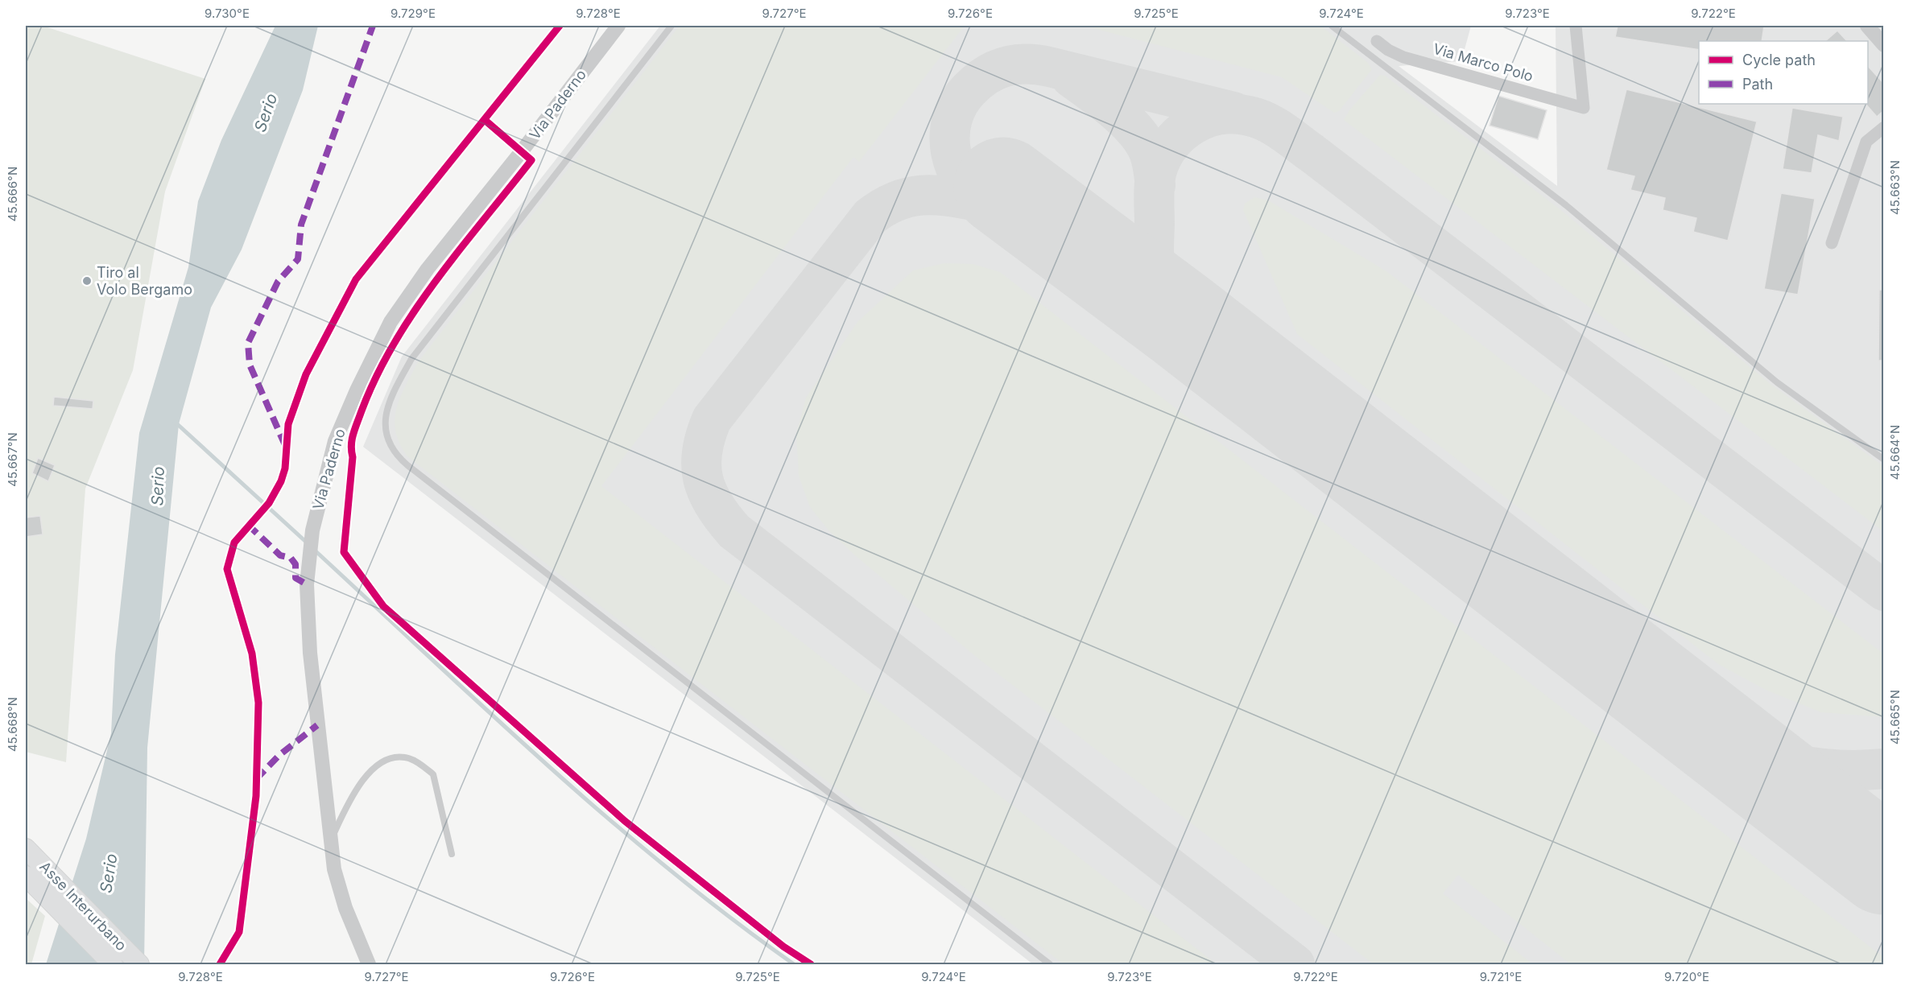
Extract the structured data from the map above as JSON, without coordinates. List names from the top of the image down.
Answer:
{
  "streets": {
    "highway": ["Asse Interurbano"],
    "street": ["Via Marco Polo", "Via Paderno"]
  },
  "water": ["Serio"],
  "places": ["Tiro al Volo Bergamo"],
  "legend": ["Cycle path", "Path"],
  "coordinates": [
    "9.730°E",
    "9.729°E",
    "9.728°E",
    "9.727°E",
    "9.726°E",
    "9.725°E",
    "9.724°E",
    "9.723°E",
    "9.722°E",
    "45.663°N",
    "45.666°N",
    "45.664°N",
    "45.667°N",
    "45.665°N",
    "45.668°N",
    "9.721°E",
    "9.720°E"
  ]
}
